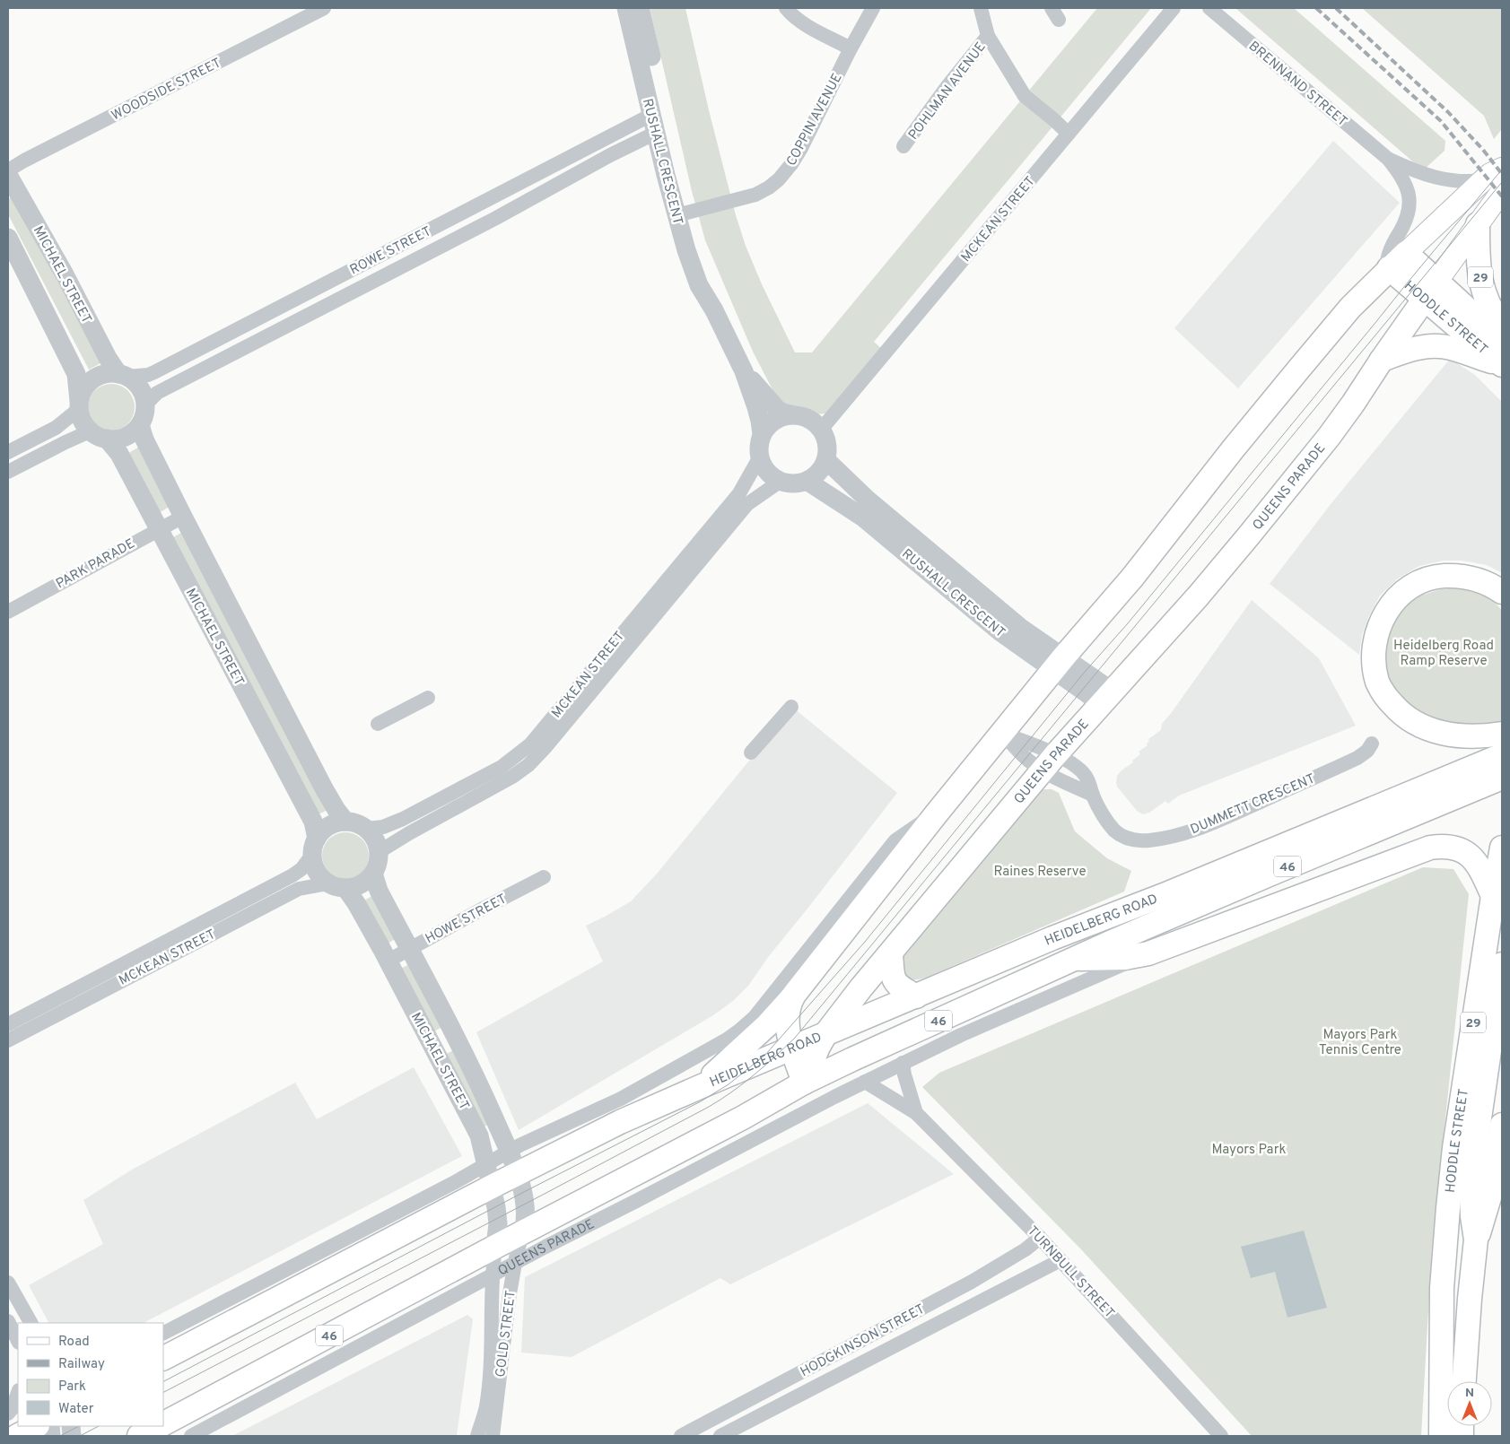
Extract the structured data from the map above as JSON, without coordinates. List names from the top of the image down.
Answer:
{
  "streets": {
    "main road": [
      "29",
      "HODDLE STREET",
      "QUEENS PARADE",
      "46",
      "HEIDELBERG ROAD"
    ],
    "street": [
      "BRENNAND STREET",
      "WOODSIDE STREET",
      "POHLMAN AVENUE",
      "COPPIN AVENUE",
      "RUSHALL CRESCENT",
      "MCKEAN STREET",
      "ROWE STREET",
      "MICHAEL STREET",
      "PARK PARADE",
      "DUMMETT CRESCENT",
      "HOWE STREET",
      "TURNBULL STREET",
      "GOLD STREET",
      "HODGKINSON STREET"
    ]
  },
  "crossings": [
    ["BRENNAND STREET", "HODDLE STREET"],
    ["COPPIN AVENUE", "RUSHALL CRESCENT"],
    ["RUSHALL CRESCENT", "MCKEAN STREET"],
    ["RUSHALL CRESCENT", "ROWE STREET"],
    ["RUSHALL CRESCENT", "QUEENS PARADE"],
    ["MCKEAN STREET", "MICHAEL STREET"],
    ["ROWE STREET", "MICHAEL STREET"],
    ["MICHAEL STREET", "QUEENS PARADE"],
    ["MICHAEL STREET", "PARK PARADE"],
    ["MICHAEL STREET", "46"],
    ["MICHAEL STREET", "HOWE STREET"],
    ["MICHAEL STREET", "GOLD STREET"],
    ["29", "QUEENS PARADE"],
    ["HODDLE STREET", "QUEENS PARADE"],
    ["QUEENS PARADE", "DUMMETT CRESCENT"],
    ["QUEENS PARADE", "HEIDELBERG ROAD"],
    ["QUEENS PARADE", "TURNBULL STREET"],
    ["QUEENS PARADE", "GOLD STREET"],
    ["46", "HEIDELBERG ROAD"],
    ["TURNBULL STREET", "HODGKINSON STREET"]
  ],
  "parks": [
    "Heidelberg Road Ramp Reserve",
    "Raines Reserve",
    "Mayors Park Tennis Centre",
    "Mayors Park"
  ],
  "legend": [
    "Road",
    "Railway",
    "Park",
    "Water"
  ],
  "north": "top"
}
